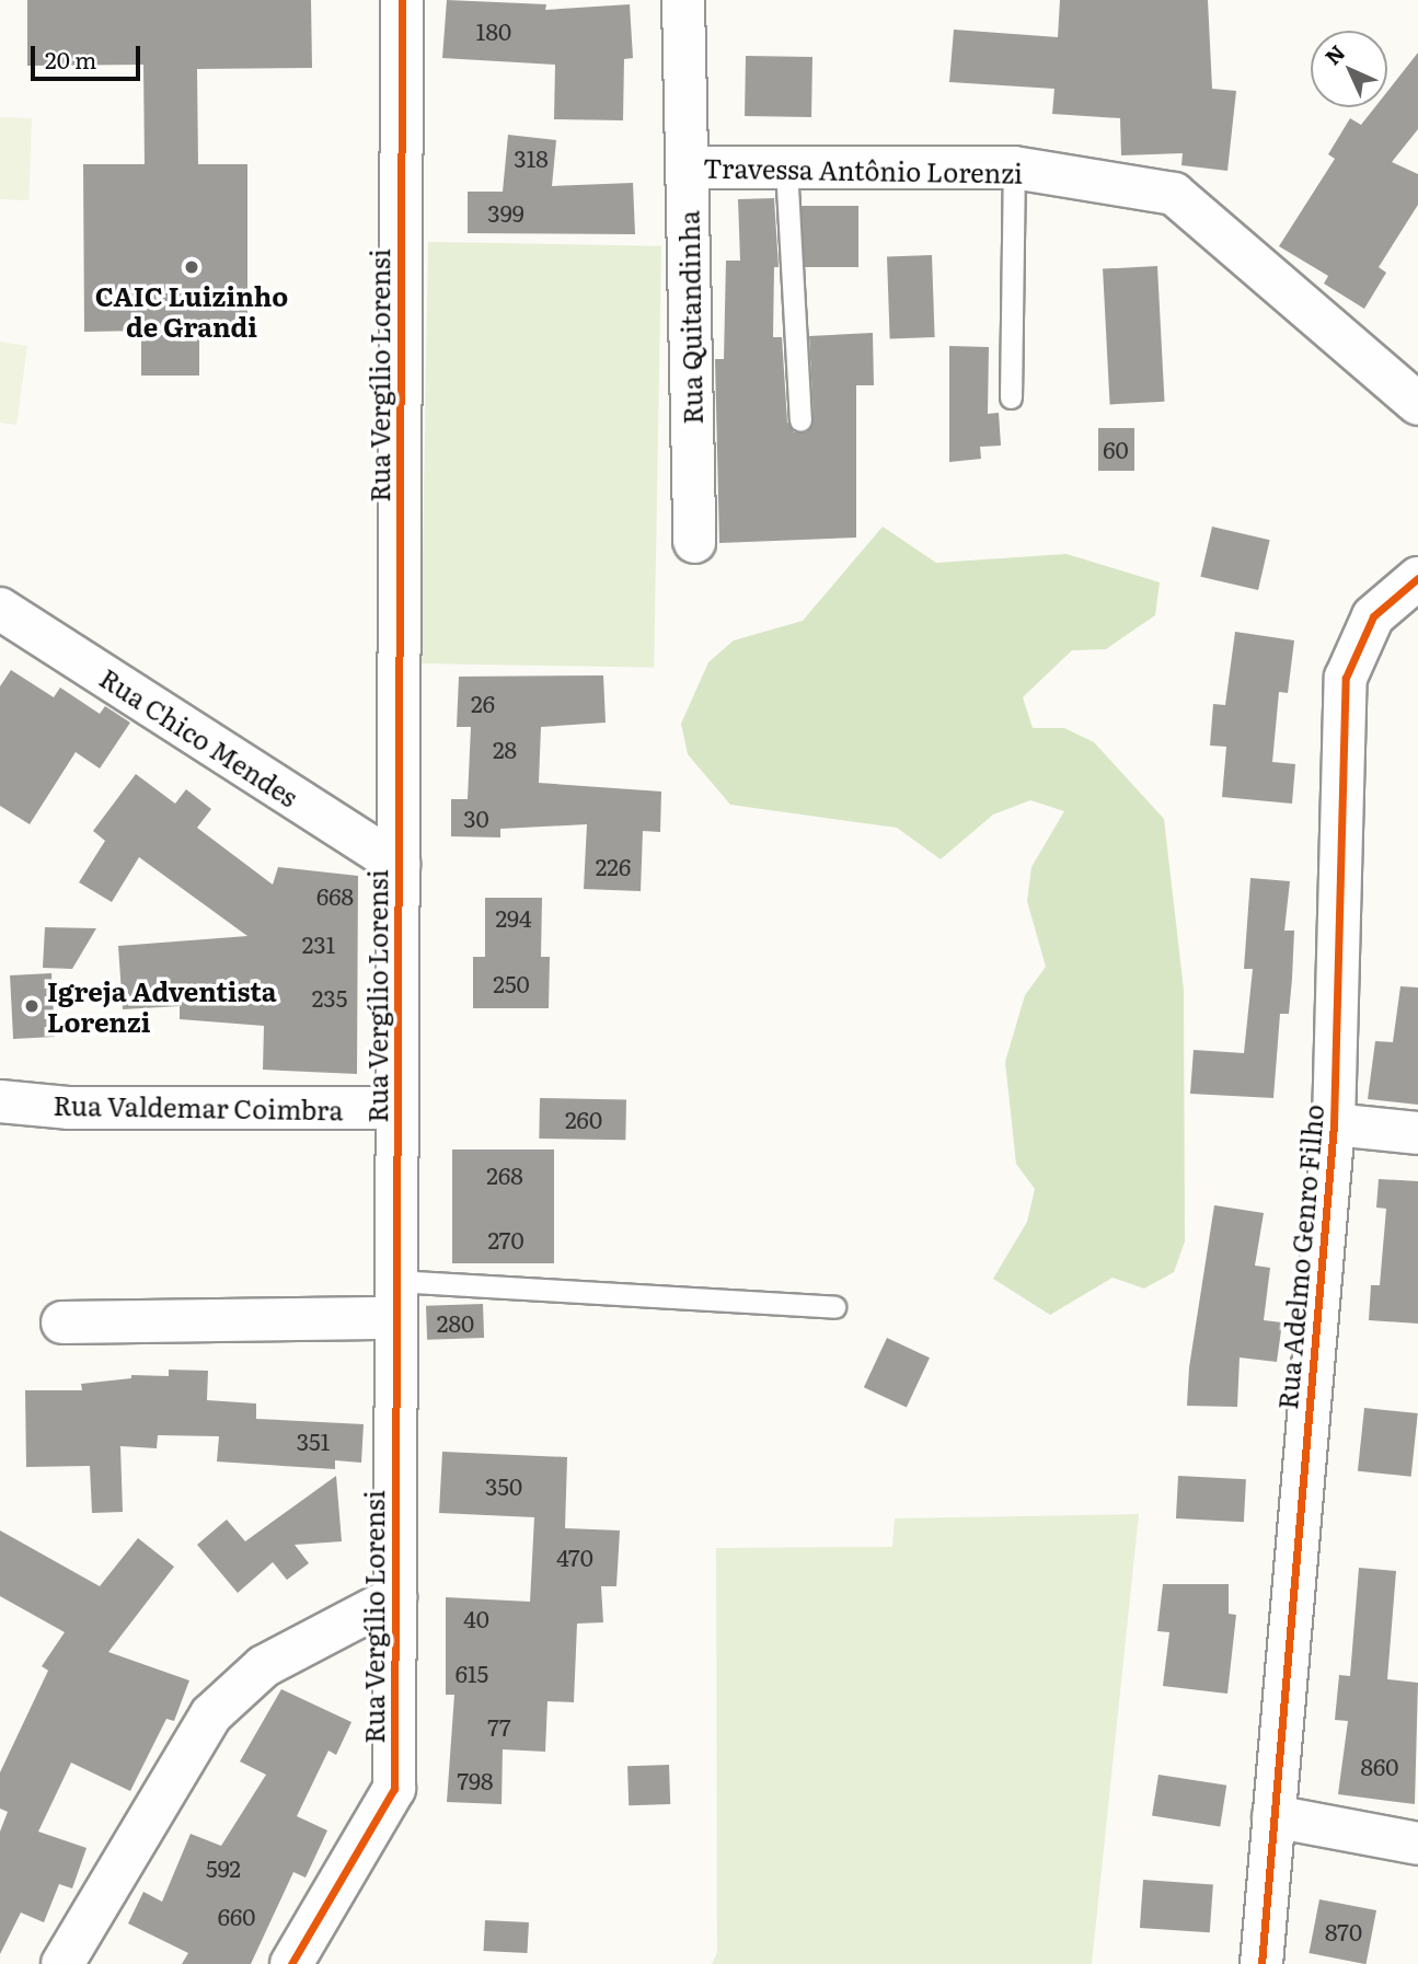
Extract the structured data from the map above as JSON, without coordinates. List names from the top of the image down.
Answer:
{
  "streets": {
    "street": [
      "Travessa Antônio Lorenzi",
      "Rua Quitandinha",
      "Rua Vergílio Lorensi",
      "Rua Chico Mendes",
      "Rua Valdemar Coimbra",
      "Rua Adelmo Genro Filho"
    ]
  },
  "crossings": [
    ["Travessa Antônio Lorenzi", "Rua Quitandinha"],
    ["Rua Vergílio Lorensi", "Rua Chico Mendes"],
    ["Rua Vergílio Lorensi", "Rua Valdemar Coimbra"]
  ],
  "places": ["CAIC Luizinho de Grandi", "Igreja Adventista Lorenzi"],
  "house_numbers": [
    "180",
    "318",
    "399",
    "60",
    "26",
    "28",
    "30",
    "226",
    "668",
    "294",
    "231",
    "250",
    "235",
    "260",
    "268",
    "270",
    "280",
    "351",
    "350",
    "470",
    "40",
    "615",
    "77",
    "860",
    "798",
    "592",
    "660",
    "870"
  ],
  "scale_bar": "20 m",
  "north": "top left"
}
